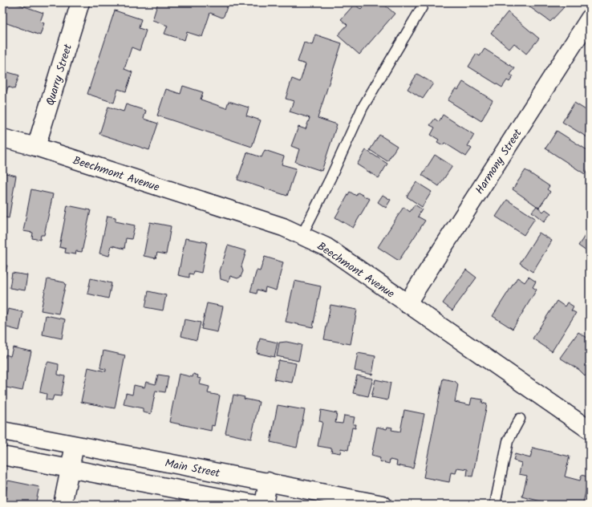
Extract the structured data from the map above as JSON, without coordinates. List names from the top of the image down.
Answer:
{
  "streets": {
    "street": [
      "Quarry Street",
      "Harmony Street",
      "Beechmont Avenue",
      "Main Street"
    ]
  },
  "crossings": [
    ["Quarry Street", "Beechmont Avenue"],
    ["Harmony Street", "Beechmont Avenue"]
  ]
}
